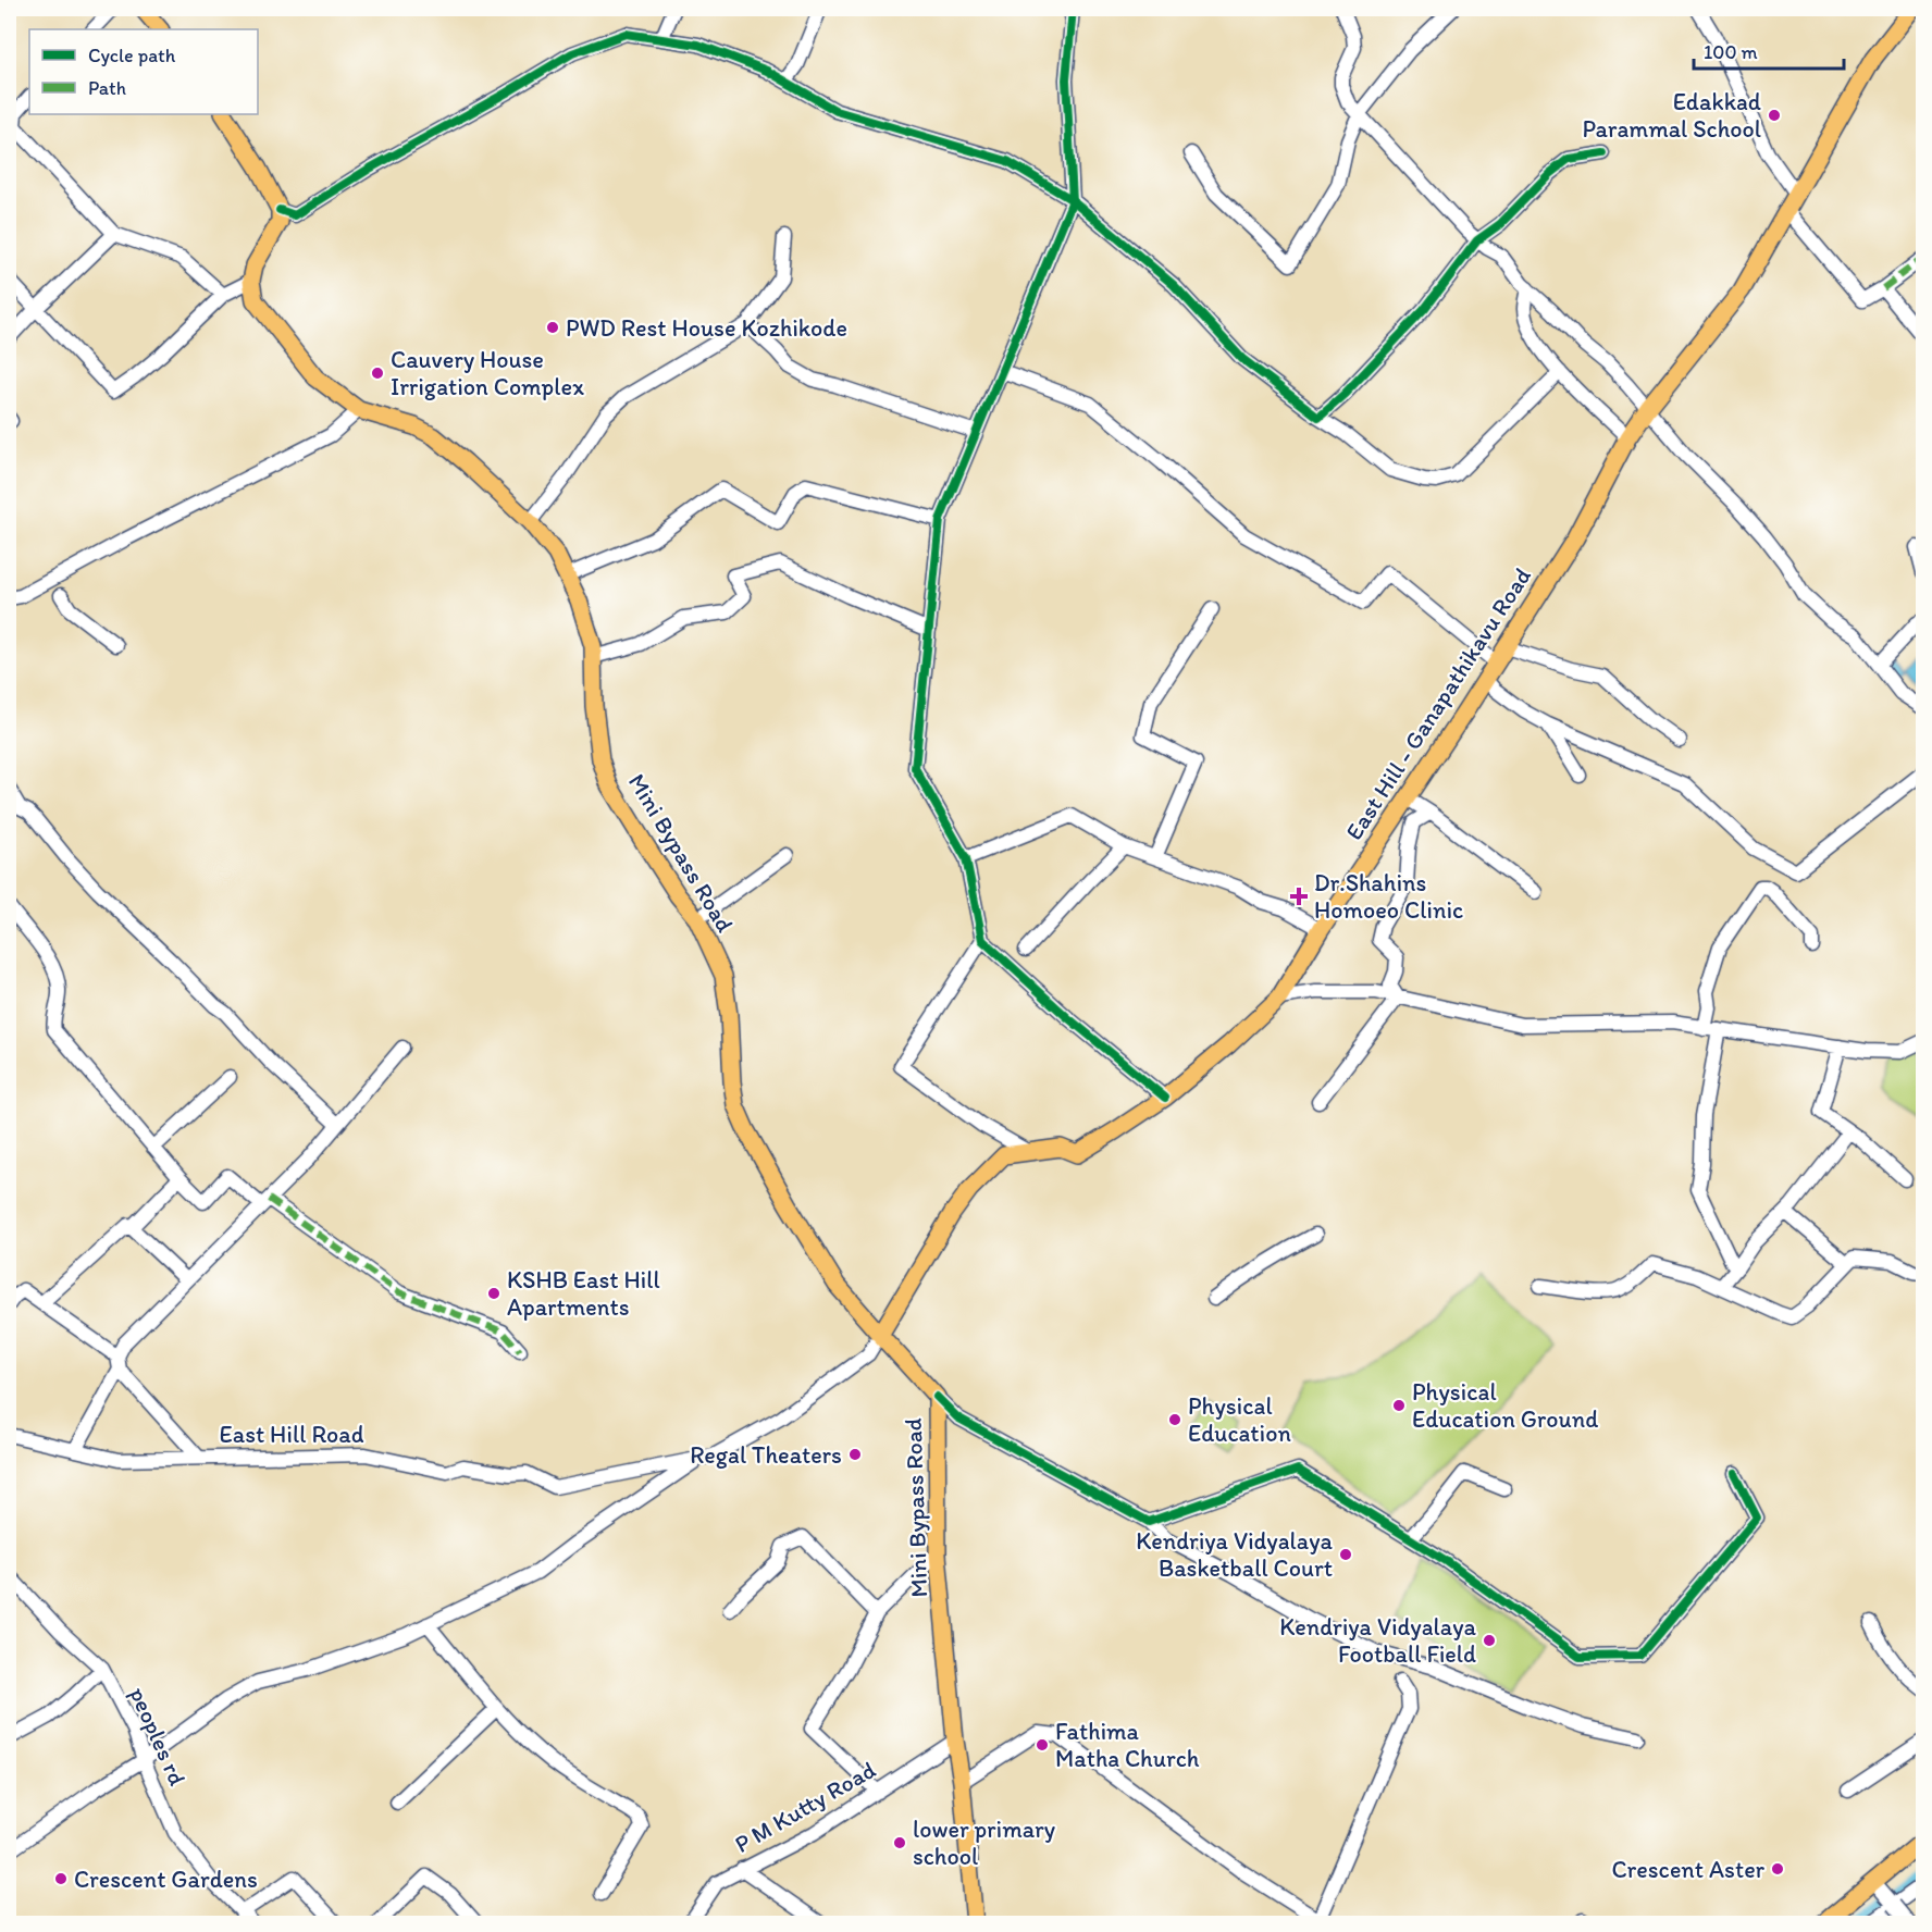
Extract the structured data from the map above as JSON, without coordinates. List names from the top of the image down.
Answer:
{
  "streets": {
    "main road": ["East Hill - Ganapathikavu Road", "Mini Bypass Road"],
    "street": ["East Hill Road", "peoples rd", "P M Kutty Road"]
  },
  "crossings": [
    ["East Hill - Ganapathikavu Road", "Mini Bypass Road"],
    ["East Hill - Ganapathikavu Road", "East Hill Road"],
    ["Mini Bypass Road", "East Hill Road"],
    ["Mini Bypass Road", "P M Kutty Road"]
  ],
  "places": {
    "other": [
      "Edakkad Parammal School",
      "PWD Rest House Kozhikode",
      "Cauvery House Irrigation Complex",
      "KSHB East Hill Apartments",
      "Physical Education Ground",
      "Physical Education",
      "Regal Theaters",
      "Kendriya Vidyalaya Basketball Court",
      "Kendriya Vidyalaya Football Field",
      "Fathima Matha Church",
      "lower primary school",
      "Crescent Aster",
      "Crescent Gardens"
    ],
    "health": ["Dr.Shahins Homoeo Clinic"]
  },
  "legend": ["Cycle path", "Path"],
  "scale_bar": "100 m"
}
